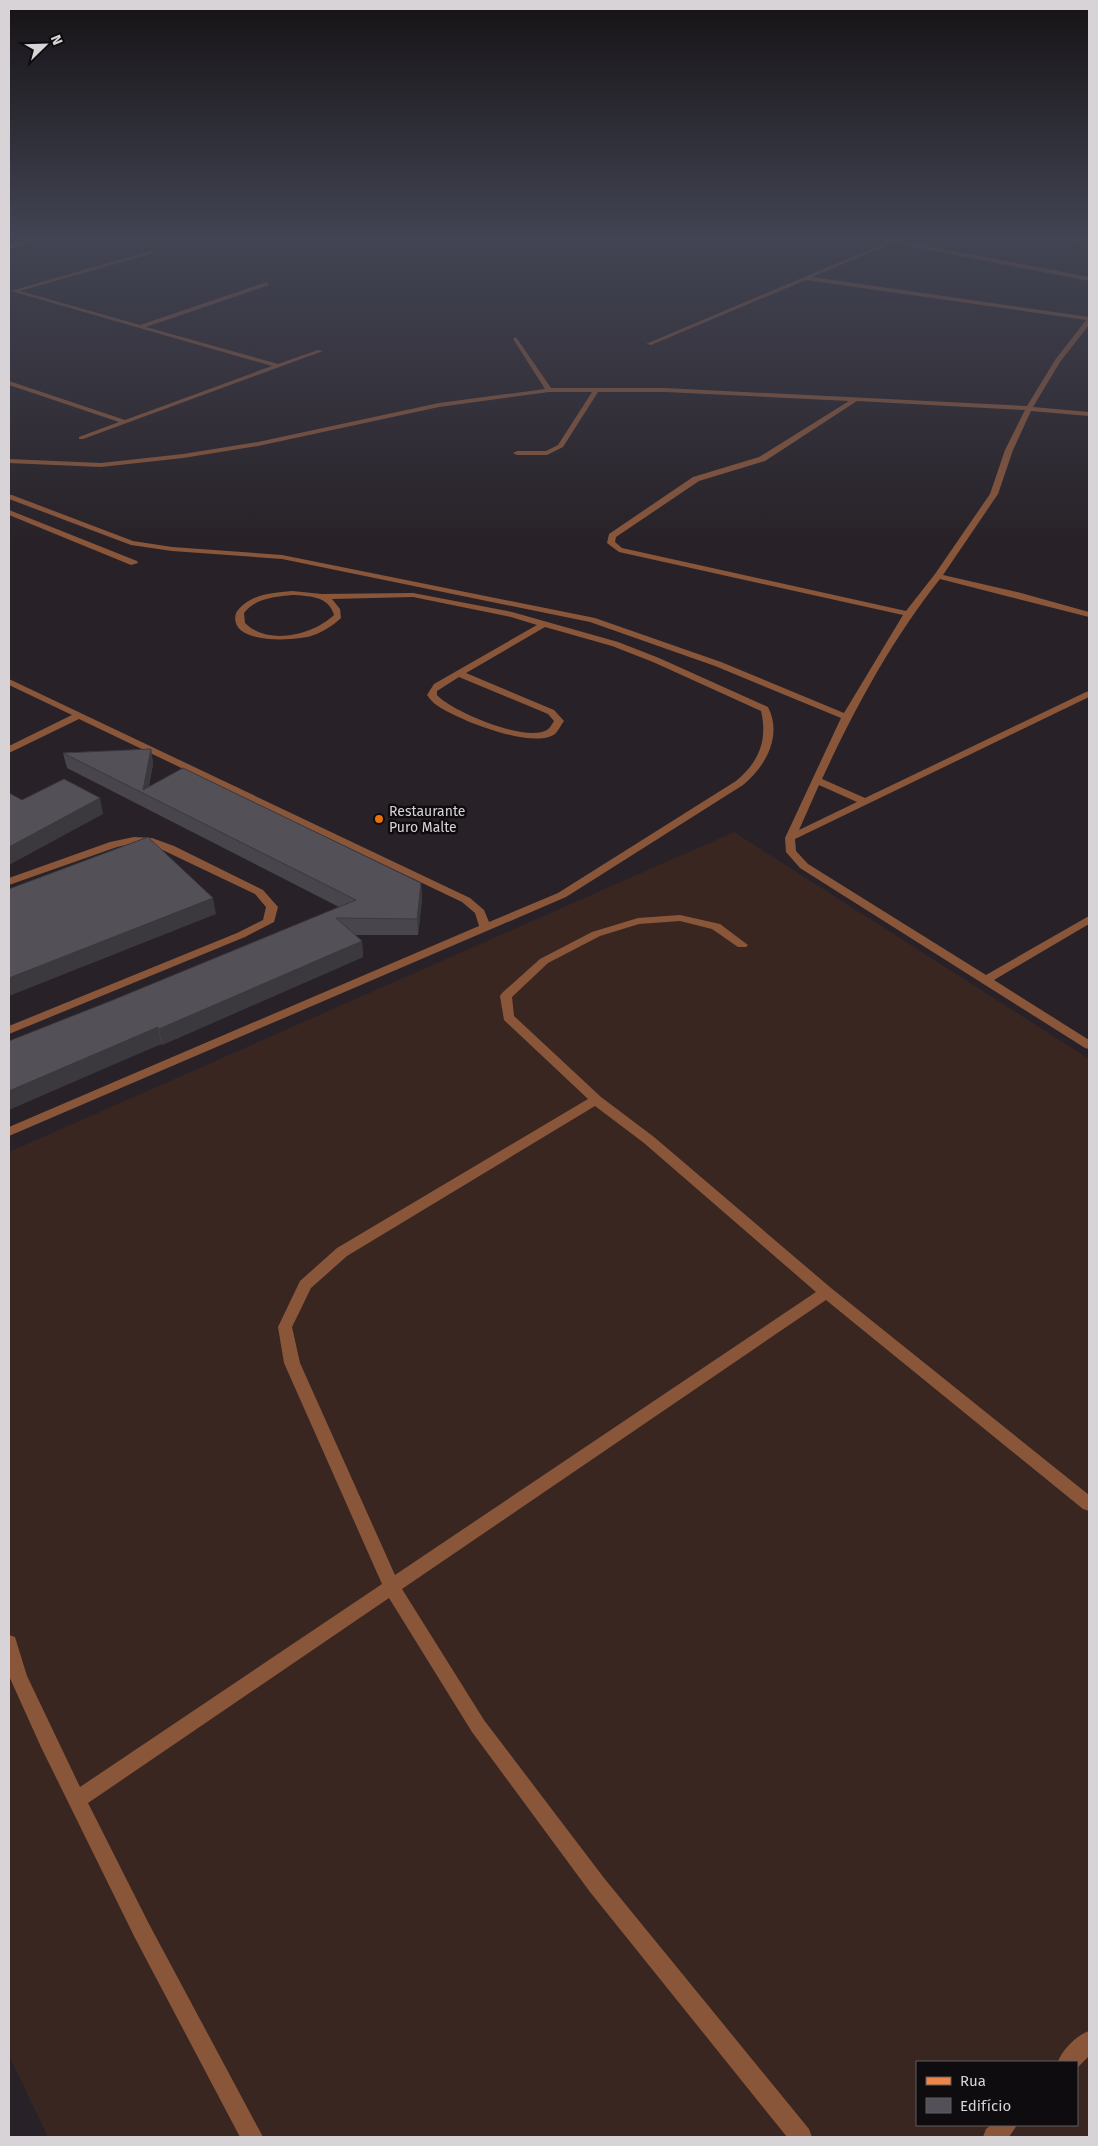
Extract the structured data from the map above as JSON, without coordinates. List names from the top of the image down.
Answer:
{
  "places": ["Restaurante Puro Malte"],
  "legend": ["Rua", "Edifício"],
  "north": "top right"
}
